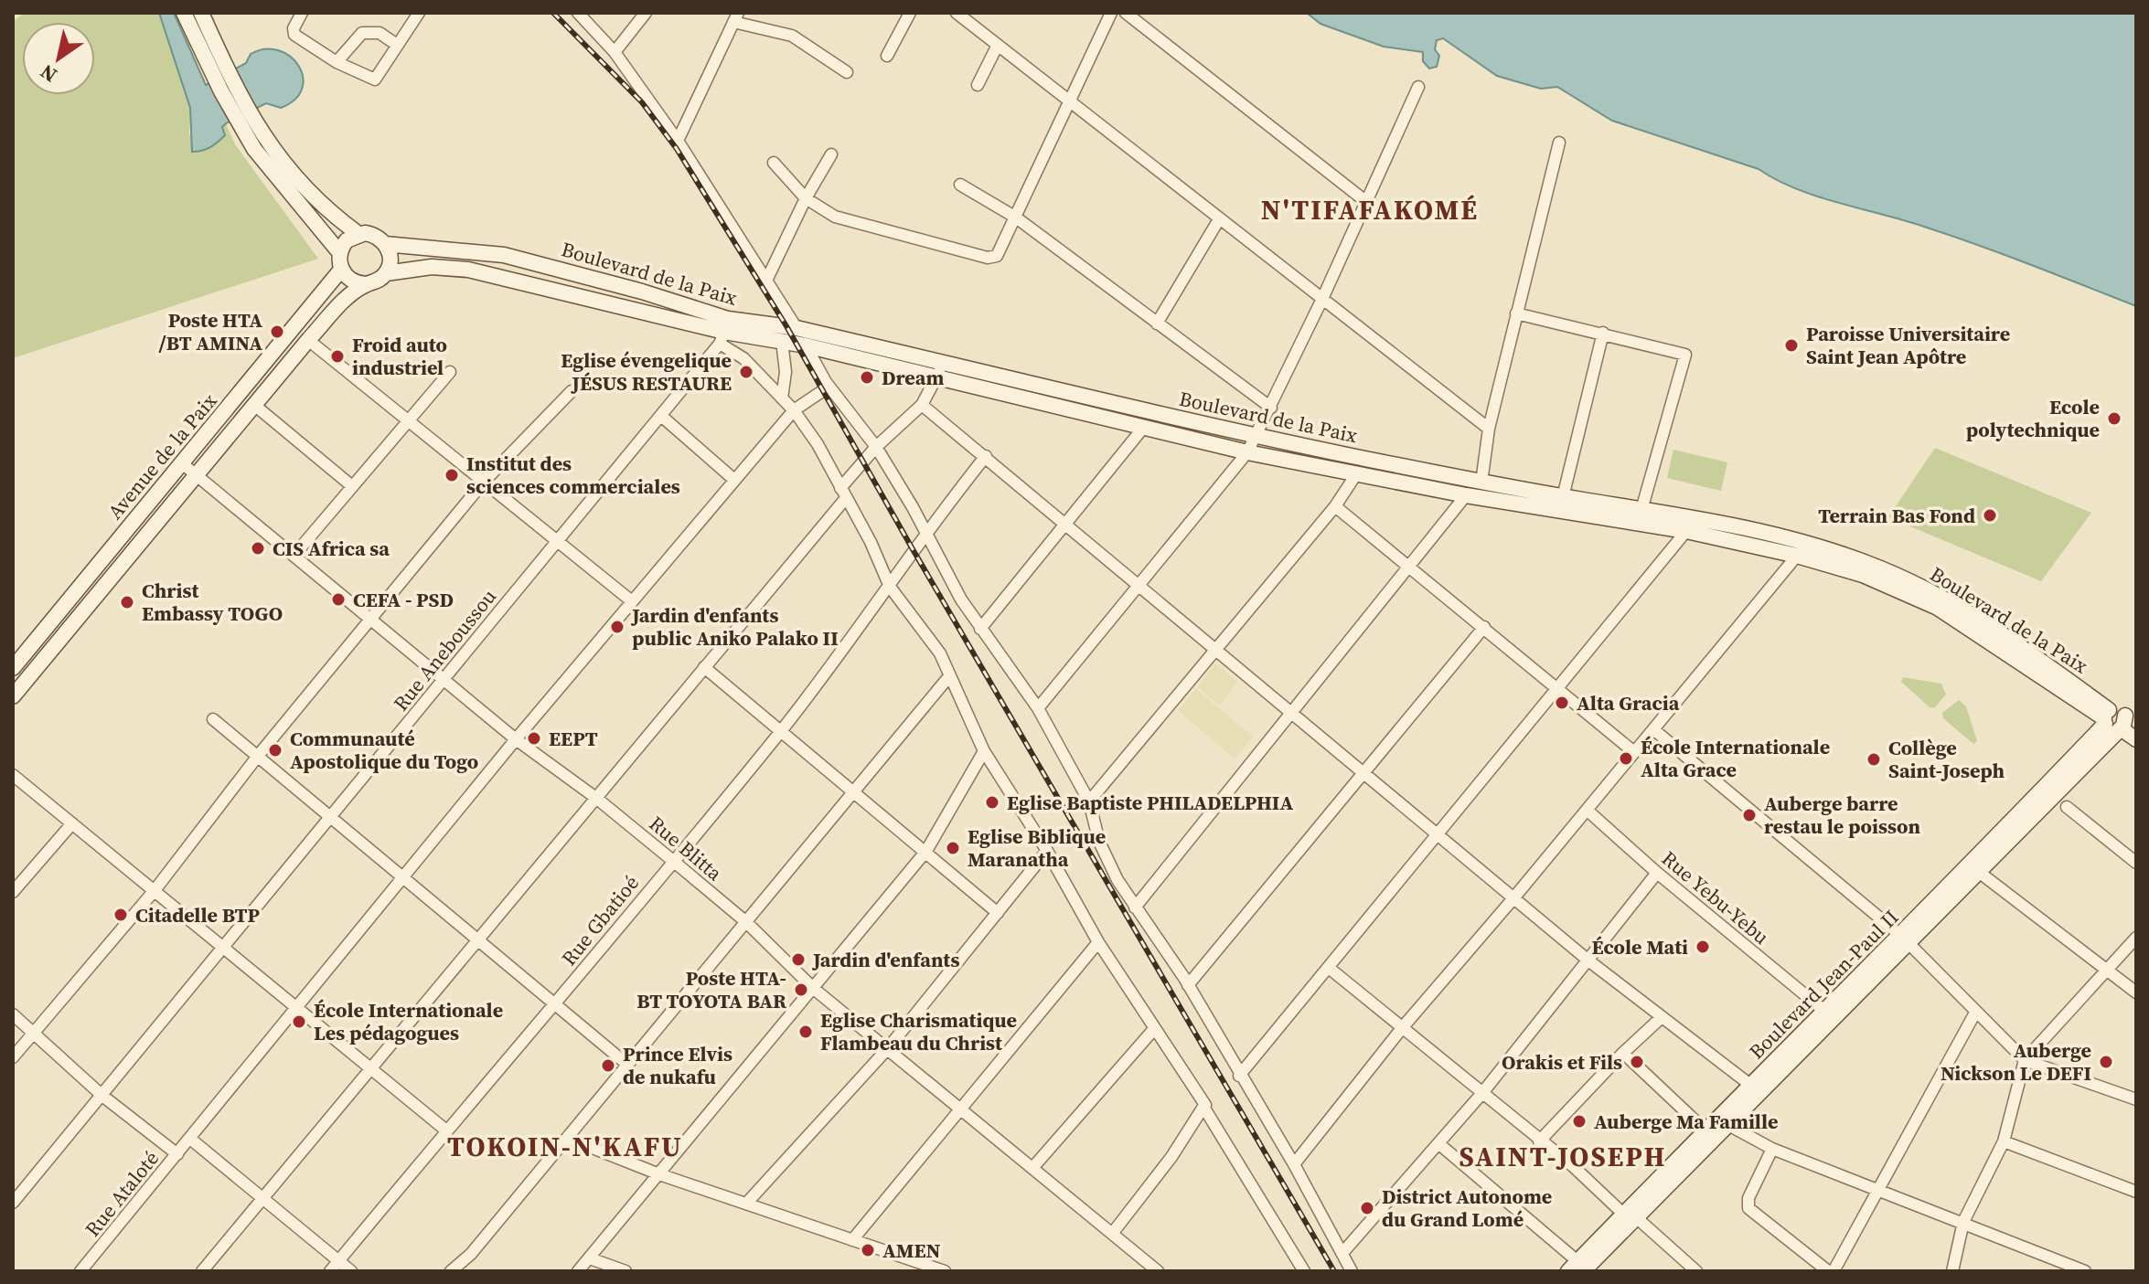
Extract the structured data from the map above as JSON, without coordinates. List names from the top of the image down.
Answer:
{
  "streets": {
    "main road": ["Boulevard de la Paix", "Avenue de la Paix", "Boulevard Jean-Paul II"],
    "street": [
      "Rue Aneboussou",
      "Rue Blitta",
      "Rue Yebu-Yebu",
      "Rue Gbatioé",
      "Rue Ataloté"
    ]
  },
  "crossings": [
    ["Boulevard de la Paix", "Avenue de la Paix"],
    ["Boulevard de la Paix", "Rue Aneboussou"],
    ["Boulevard de la Paix", "Boulevard Jean-Paul II"],
    ["Avenue de la Paix", "Rue Blitta"],
    ["Rue Aneboussou", "Rue Blitta"],
    ["Rue Blitta", "Rue Gbatioé"],
    ["Rue Blitta", "Rue Ataloté"],
    ["Rue Yebu-Yebu", "Boulevard Jean-Paul II"]
  ],
  "districts": ["N'TIFAFAKOMÉ", "TOKOIN-N'KAFU", "SAINT-JOSEPH"],
  "places": [
    "Poste HTA /BT AMINA",
    "Paroisse Universitaire Saint Jean Apôtre",
    "Froid auto industriel",
    "Eglise évengelique JÉSUS RESTAURE",
    "Dream",
    "Ecole polytechnique",
    "Institut des sciences commerciales",
    "Terrain Bas Fond",
    "CIS Africa sa",
    "CEFA - PSD",
    "Christ Embassy TOGO",
    "Jardin d'enfants public Aniko Palako II",
    "Alta Gracia",
    "EEPT",
    "Communauté Apostolique du Togo",
    "École Internationale Alta Grace",
    "Collège Saint-Joseph",
    "Eglise Baptiste PHILADELPHIA",
    "Auberge barre restau le poisson",
    "Eglise Biblique Maranatha",
    "Citadelle BTP",
    "École Mati",
    "Jardin d'enfants",
    "Poste HTA- BT TOYOTA BAR",
    "École Internationale Les pédagogues",
    "Eglise Charismatique Flambeau du Christ",
    "Orakis et Fils",
    "Auberge Nickson Le DEFI",
    "Prince Elvis de nukafu",
    "Auberge Ma Famille",
    "District Autonome du Grand Lomé",
    "AMEN"
  ],
  "north": "bottom left"
}
